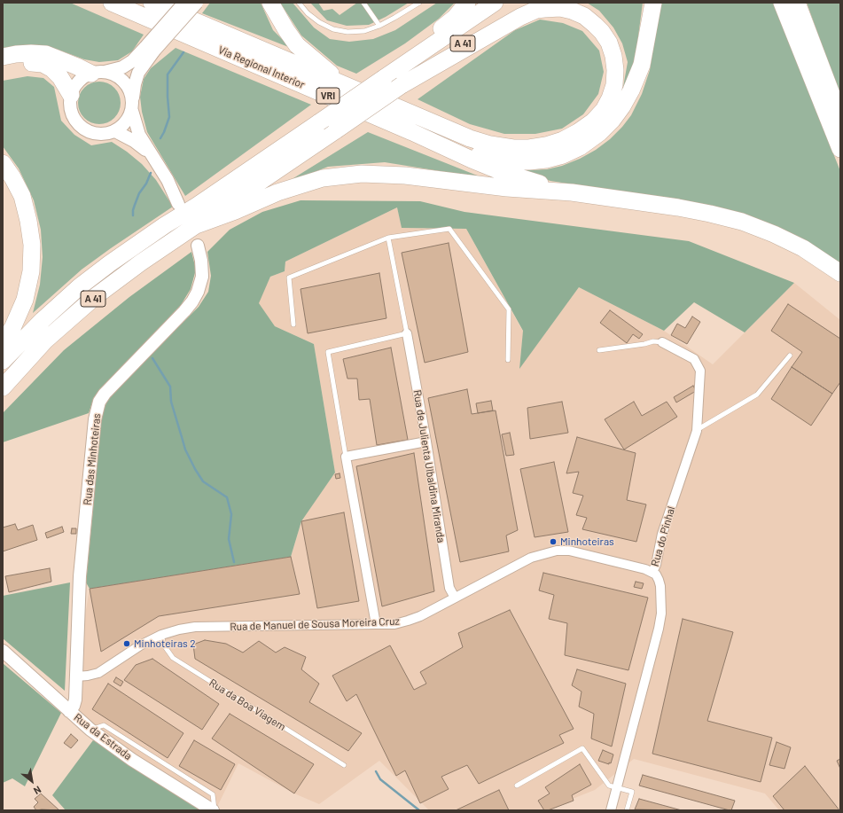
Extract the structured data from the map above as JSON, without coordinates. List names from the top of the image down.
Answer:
{
  "streets": {
    "highway": ["A 41", "Via Regional Interior", "VRI"],
    "main road": ["Rua das Minhoteiras", "Rua da Estrada"],
    "street": ["Rua de Julienta Ulbaldina Miranda", "Rua do Pinhal", "Rua de Manuel de Sousa Moreira Cruz"],
    "lane": ["Rua da Boa Viagem"]
  },
  "crossings": [
    ["Rua das Minhoteiras", "Rua de Manuel de Sousa Moreira Cruz"],
    ["Rua das Minhoteiras", "Rua da Estrada"],
    ["Rua de Julienta Ulbaldina Miranda", "Rua de Manuel de Sousa Moreira Cruz"],
    ["Rua do Pinhal", "Rua de Manuel de Sousa Moreira Cruz"],
    ["Rua de Manuel de Sousa Moreira Cruz", "Rua da Boa Viagem"]
  ],
  "places": ["Minhoteiras", "Minhoteiras 2"],
  "north": "bottom right"
}
